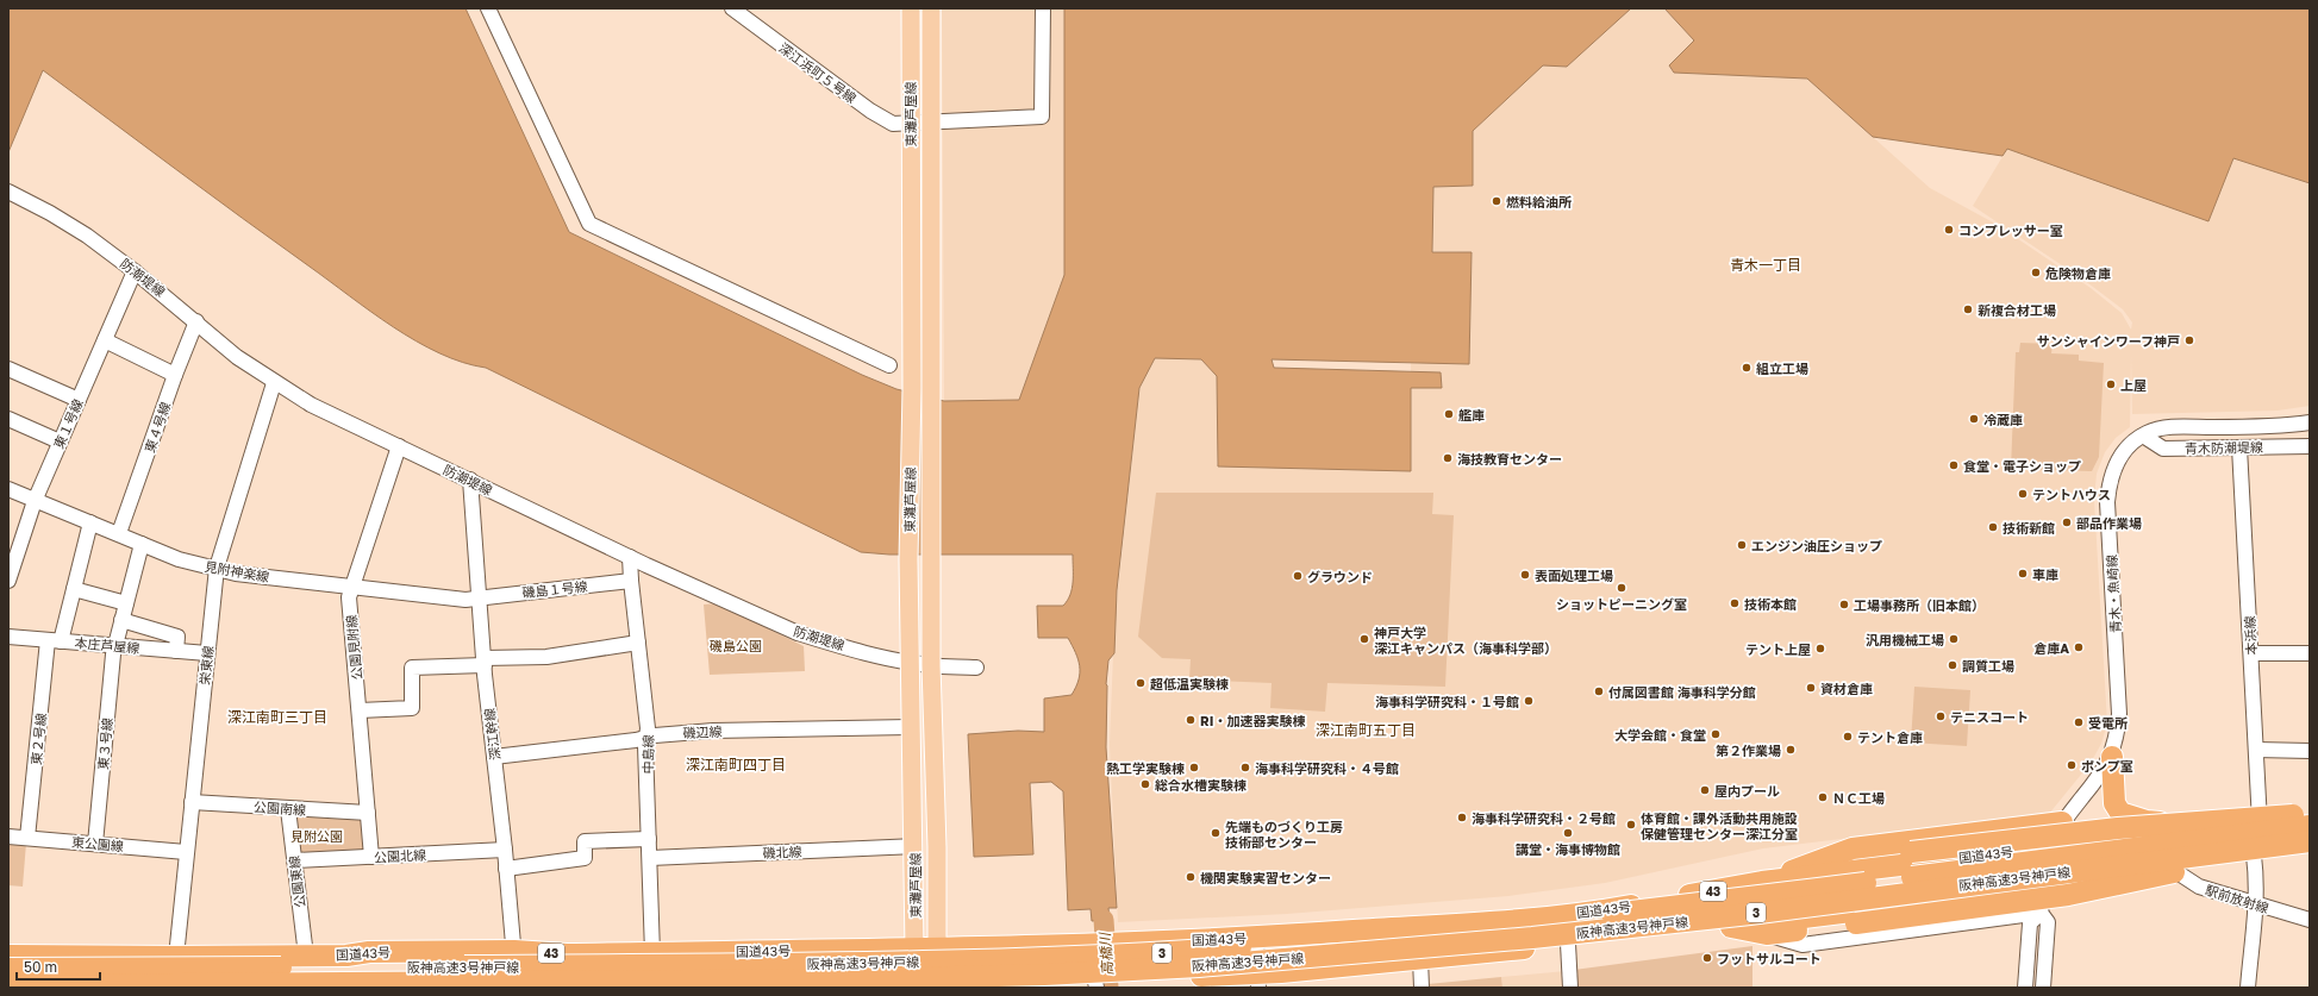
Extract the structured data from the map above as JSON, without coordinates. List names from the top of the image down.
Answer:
{
  "streets": {
    "highway": [
      "国道43号",
      "阪神高速3号神戸線",
      "43",
      "3"
    ],
    "main road": ["東灘芦屋線"],
    "street": [
      "深江浜町５号線",
      "防潮堤線",
      "東１号線",
      "東４号線",
      "青木防潮堤線",
      "見附神楽線",
      "磯島１号線",
      "青木・魚崎線",
      "本浜線",
      "本庄芦屋線",
      "公園見附線",
      "栄東線",
      "磯辺線",
      "深江幹線",
      "東２号線",
      "東３号線",
      "中島線",
      "公園南線",
      "東公園線",
      "磯北線",
      "公園北線",
      "公園東線",
      "駅前放射線"
    ]
  },
  "crossings": [
    ["深江浜町５号線", "東灘芦屋線"],
    ["東灘芦屋線", "防潮堤線"],
    ["東灘芦屋線", "磯辺線"],
    ["東灘芦屋線", "磯北線"],
    ["東灘芦屋線", "国道43号"],
    ["防潮堤線", "東１号線"],
    ["防潮堤線", "東４号線"],
    ["防潮堤線", "公園見附線"],
    ["防潮堤線", "栄東線"],
    ["防潮堤線", "深江幹線"],
    ["防潮堤線", "中島線"],
    ["東１号線", "見附神楽線"],
    ["東４号線", "見附神楽線"],
    ["青木防潮堤線", "青木・魚崎線"],
    ["青木防潮堤線", "本浜線"],
    ["見附神楽線", "磯島１号線"],
    ["見附神楽線", "公園見附線"],
    ["見附神楽線", "栄東線"],
    ["見附神楽線", "深江幹線"],
    ["見附神楽線", "東２号線"],
    ["見附神楽線", "東３号線"],
    ["磯島１号線", "深江幹線"],
    ["磯島１号線", "中島線"],
    ["青木・魚崎線", "国道43号"],
    ["本浜線", "国道43号"],
    ["本庄芦屋線", "栄東線"],
    ["本庄芦屋線", "東２号線"],
    ["本庄芦屋線", "東３号線"],
    ["公園見附線", "公園南線"],
    ["公園見附線", "公園北線"],
    ["栄東線", "公園南線"],
    ["栄東線", "東公園線"],
    ["栄東線", "国道43号"],
    ["磯辺線", "深江幹線"],
    ["磯辺線", "中島線"],
    ["深江幹線", "国道43号"],
    ["深江幹線", "公園北線"],
    ["東２号線", "東公園線"],
    ["東３号線", "東公園線"],
    ["中島線", "磯北線"],
    ["中島線", "国道43号"],
    ["公園南線", "公園東線"],
    ["国道43号", "公園東線"],
    ["公園北線", "公園東線"]
  ],
  "districts": [
    "青木一丁目",
    "深江南町三丁目",
    "深江南町五丁目",
    "深江南町四丁目"
  ],
  "water": ["高橋川"],
  "parks": ["磯島公園", "見附公園"],
  "places": [
    "燃料給油所",
    "コンプレッサー室",
    "危険物倉庫",
    "新複合材工場",
    "サンシャインワーフ神戸",
    "組立工場",
    "上屋",
    "艦庫",
    "冷蔵庫",
    "海技教育センター",
    "食堂・電子ショップ",
    "テントハウス",
    "部品作業場",
    "技術新館",
    "エンジン油圧ショップ",
    "車庫",
    "表面処理工場",
    "グラウンド",
    "ショットピーニング室",
    "技術本館",
    "工場事務所（旧本館）",
    "神戸大学 深江キャンパス（海事科学部）",
    "汎用機械工場",
    "倉庫A",
    "テント上屋",
    "調質工場",
    "超低温実験棟",
    "資材倉庫",
    "付属図書館 海事科学分館",
    "海事科学研究科・１号館",
    "テニスコート",
    "RI・加速器実験棟",
    "受電所",
    "大学会館・食堂",
    "テント倉庫",
    "第２作業場",
    "ポンプ室",
    "熱工学実験棟",
    "海事科学研究科・４号館",
    "総合水槽実験棟",
    "屋内プール",
    "ＮＣ工場",
    "海事科学研究科・２号館",
    "体育館・課外活動共用施設 保健管理センター深江分室",
    "先端ものづくり工房 技術部センター",
    "講堂・海事博物館",
    "機関実験実習センター",
    "フットサルコート"
  ],
  "scale_bar": "50 m"
}
